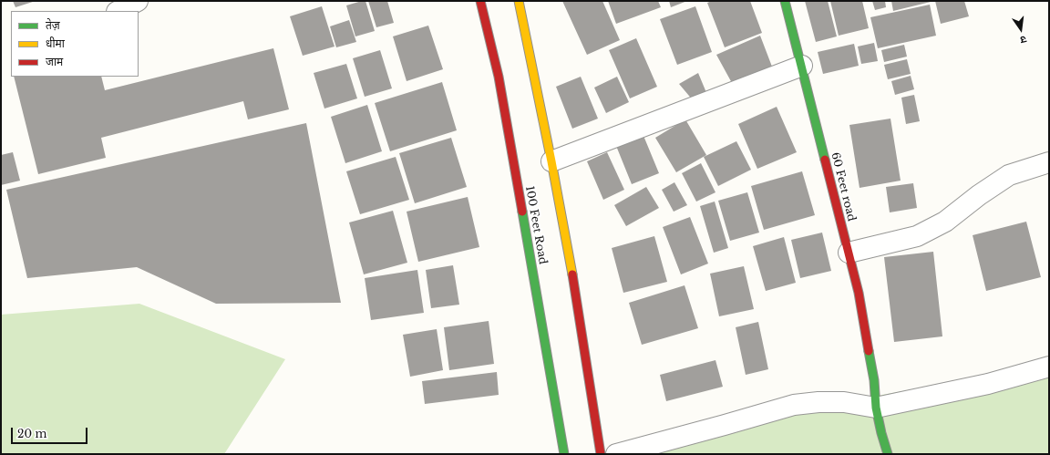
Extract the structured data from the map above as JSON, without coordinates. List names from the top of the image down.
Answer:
{
  "streets": {
    "street": ["60 Feet road", "100 Feet Road"]
  },
  "legend": ["तेज़", "धीमा", "जाम"],
  "scale_bar": "20 m",
  "north": "bottom"
}
